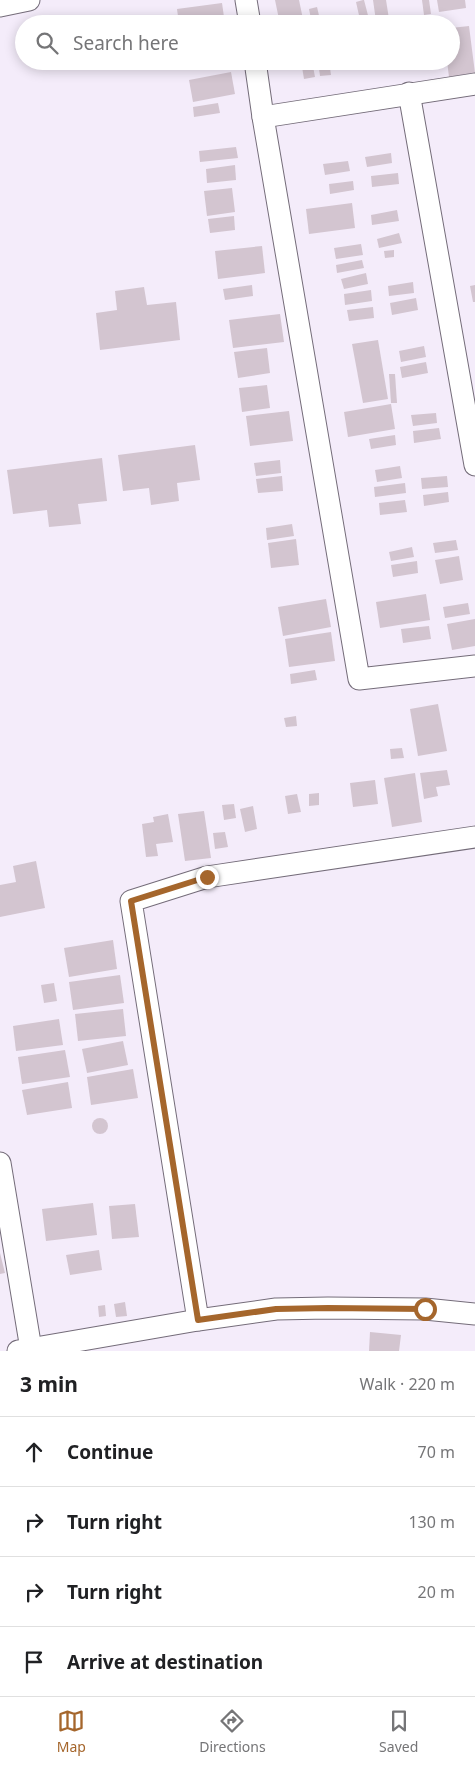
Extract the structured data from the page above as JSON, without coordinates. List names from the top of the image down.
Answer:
{
  "page": {
    "search": "Search here",
    "heading": ["3 min", "Walk · 220 m"],
    "list": [
      ["Continue", "70 m"],
      ["Turn right", "130 m"],
      ["Turn right", "20 m"],
      "Arrive at destination"
    ],
    "nav": ["Map", "Directions", "Saved"]
  }
}
